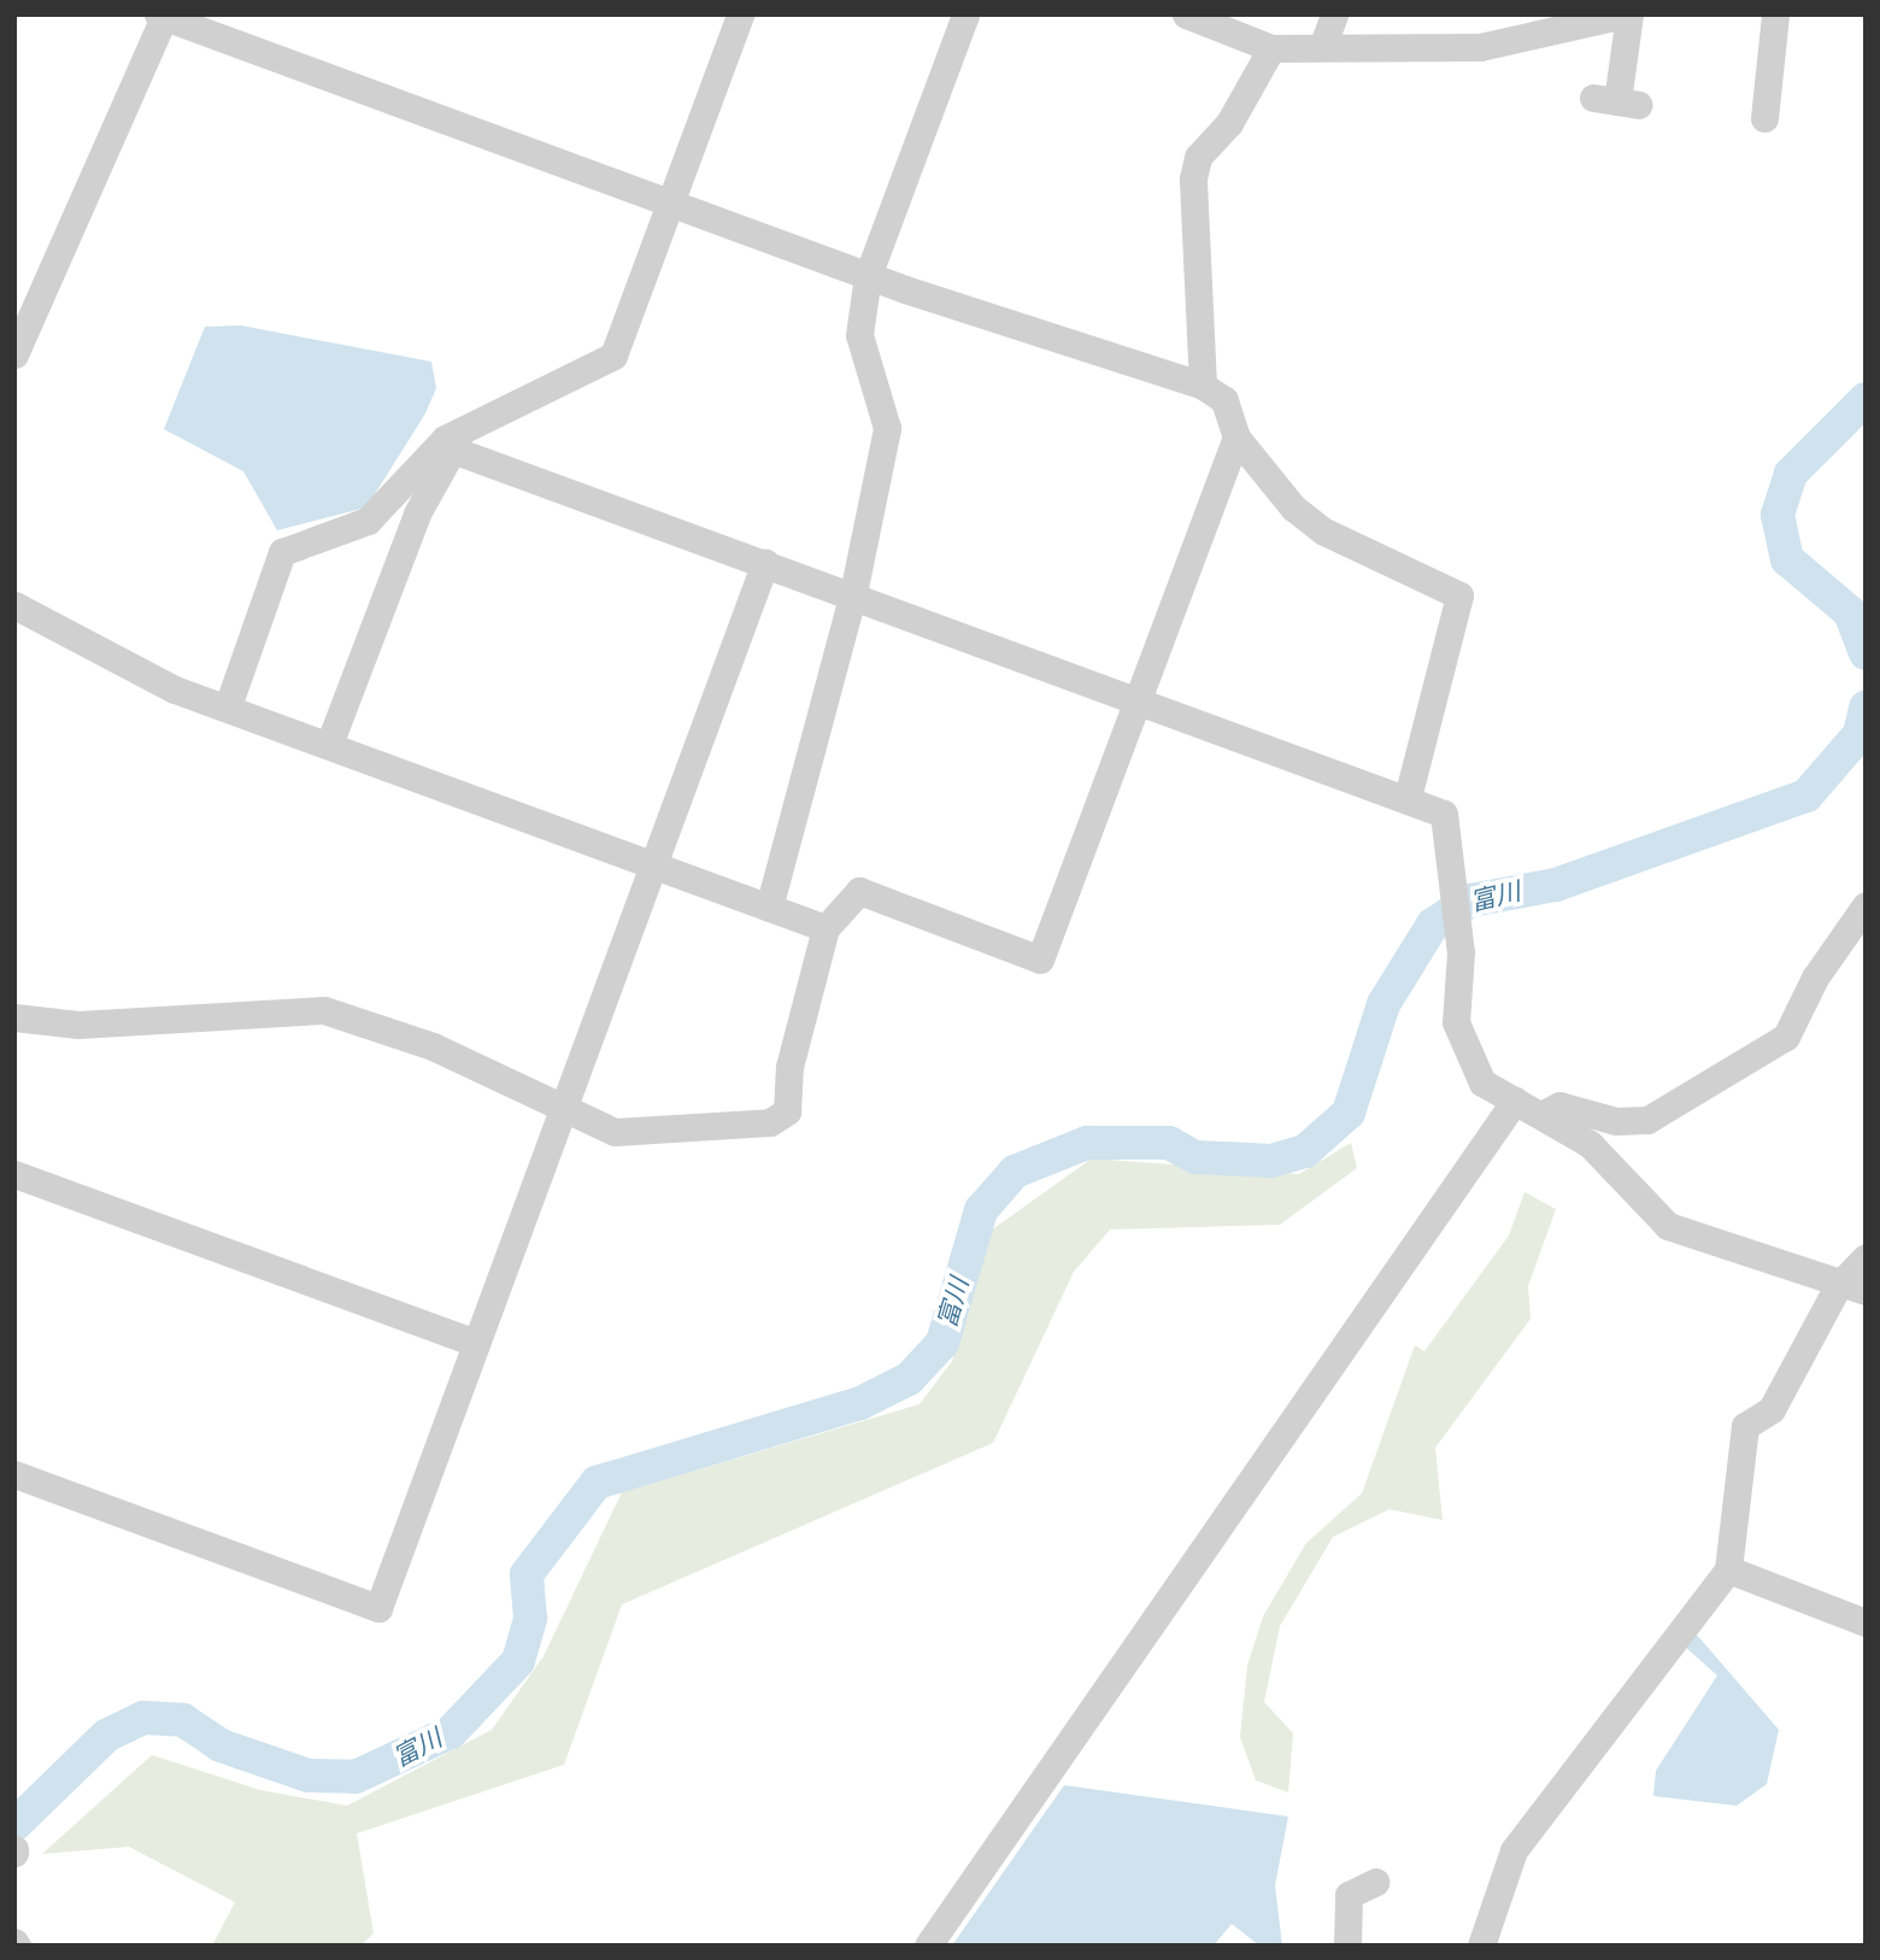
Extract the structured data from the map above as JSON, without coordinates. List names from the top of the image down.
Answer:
{
  "water": ["富川"]
}
